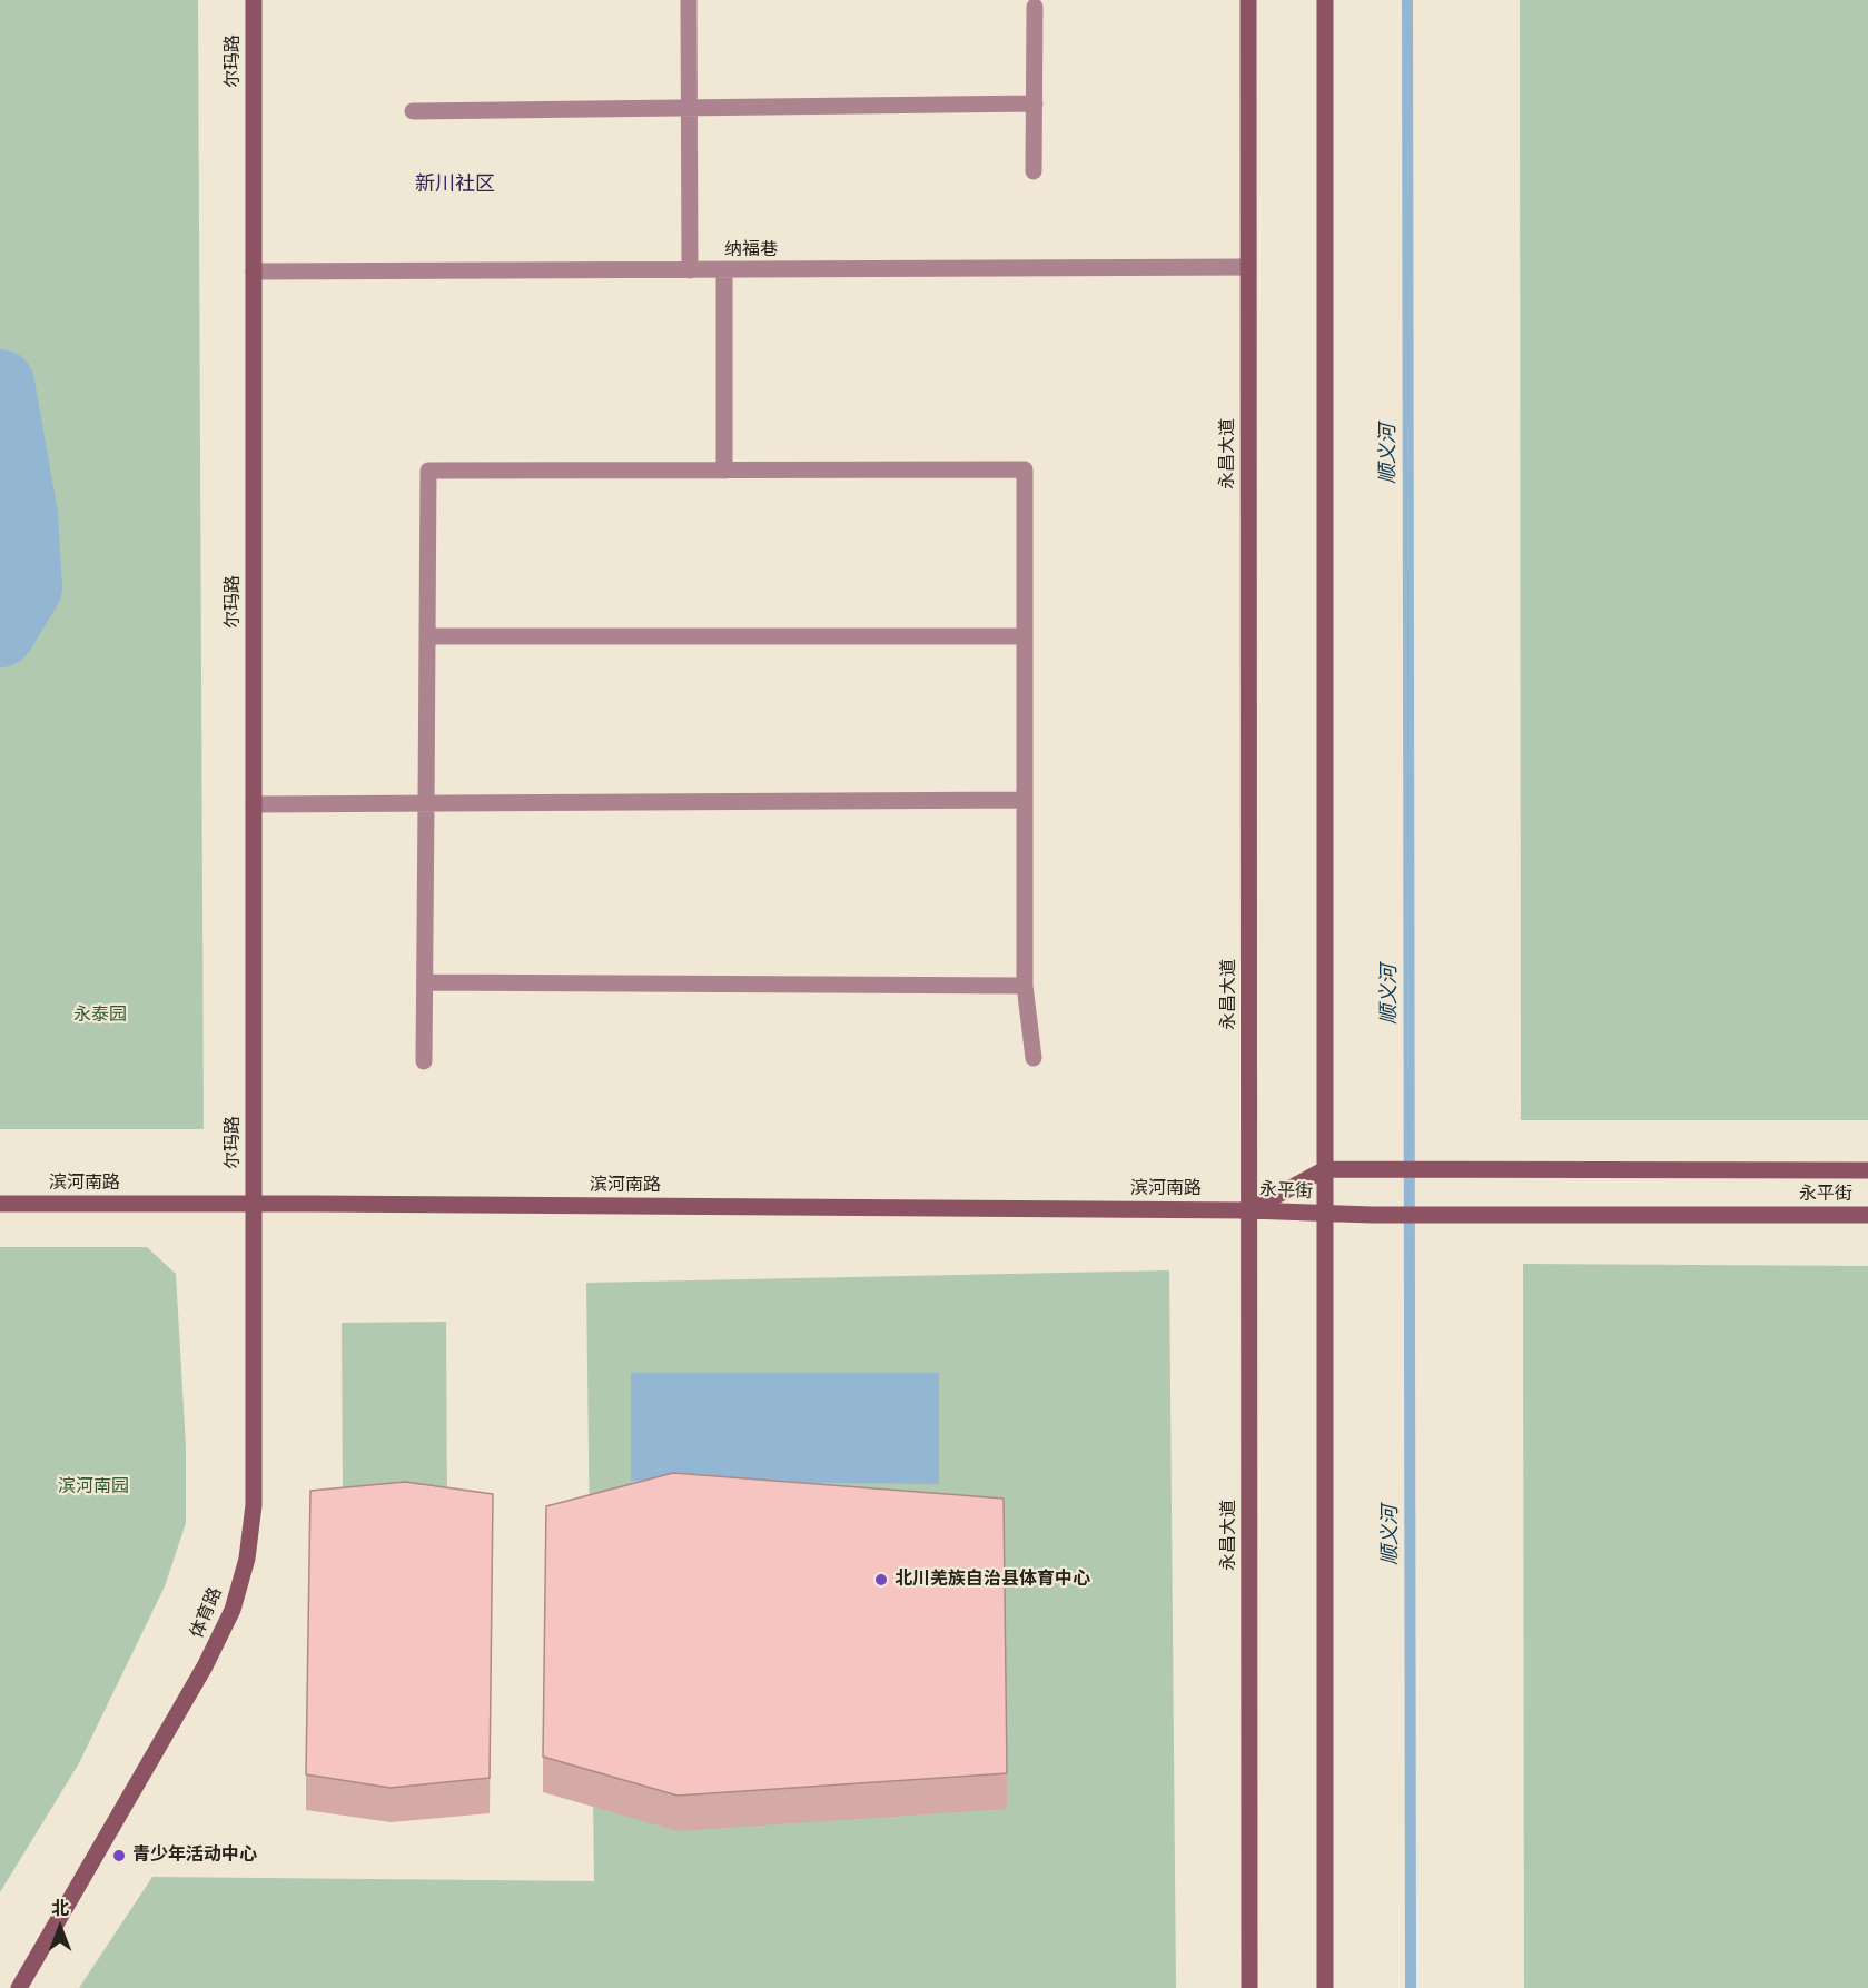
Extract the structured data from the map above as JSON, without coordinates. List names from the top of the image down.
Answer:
{
  "streets": {
    "street": [
      "尔玛路",
      "纳福巷",
      "永昌大道",
      "滨河南路",
      "永平街",
      "体育路"
    ]
  },
  "crossings": [
    ["尔玛路", "纳福巷"],
    ["尔玛路", "滨河南路"],
    ["尔玛路", "体育路"],
    ["纳福巷", "永昌大道"],
    ["永昌大道", "滨河南路"],
    ["永昌大道", "永平街"],
    ["滨河南路", "永平街"],
    ["滨河南路", "体育路"]
  ],
  "districts": ["新川社区"],
  "water": ["顺义河"],
  "parks": ["永泰园", "滨河南园"],
  "places": ["北川羌族自治县体育中心", "青少年活动中心"],
  "north": "top"
}
